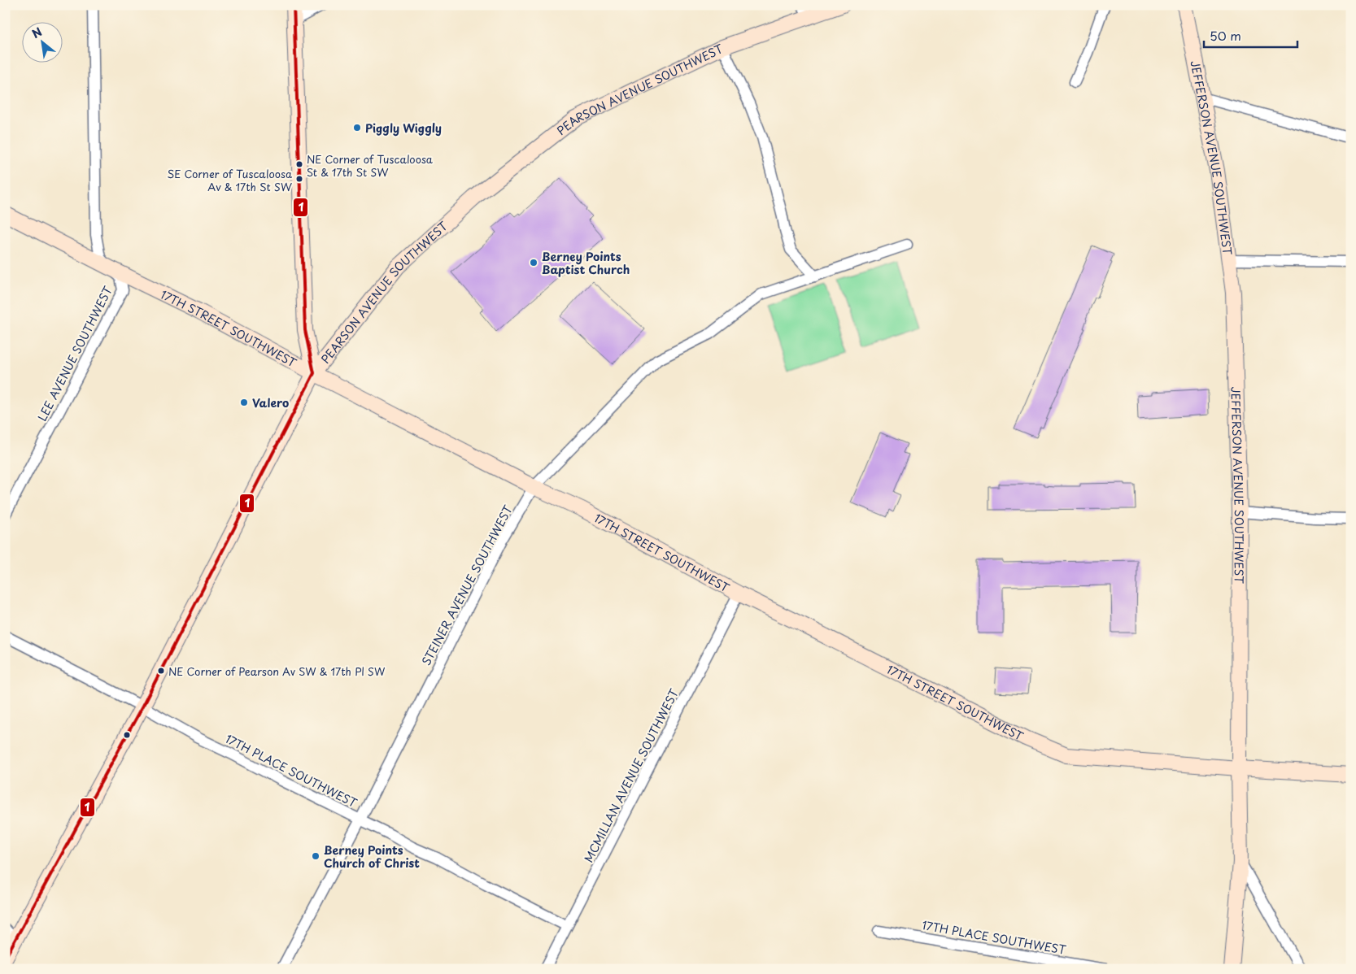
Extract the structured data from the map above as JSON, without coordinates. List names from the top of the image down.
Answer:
{
  "streets": {
    "street": [
      "PEARSON AVENUE SOUTHWEST",
      "JEFFERSON AVENUE SOUTHWEST",
      "17TH STREET SOUTHWEST",
      "LEE AVENUE SOUTHWEST",
      "STEINER AVENUE SOUTHWEST",
      "17TH PLACE SOUTHWEST",
      "MCMILLAN AVENUE SOUTHWEST"
    ]
  },
  "crossings": [
    ["PEARSON AVENUE SOUTHWEST", "17TH STREET SOUTHWEST"],
    ["PEARSON AVENUE SOUTHWEST", "17TH PLACE SOUTHWEST"],
    ["JEFFERSON AVENUE SOUTHWEST", "17TH STREET SOUTHWEST"],
    ["17TH STREET SOUTHWEST", "LEE AVENUE SOUTHWEST"],
    ["17TH STREET SOUTHWEST", "STEINER AVENUE SOUTHWEST"],
    ["17TH STREET SOUTHWEST", "MCMILLAN AVENUE SOUTHWEST"],
    ["STEINER AVENUE SOUTHWEST", "17TH PLACE SOUTHWEST"],
    ["17TH PLACE SOUTHWEST", "MCMILLAN AVENUE SOUTHWEST"]
  ],
  "places": [
    "Piggly Wiggly",
    "NE Corner of Tuscaloosa St & 17th St SW",
    "SE Corner of Tuscaloosa Av & 17th St SW",
    "Berney Points Baptist Church",
    "Valero",
    "NE Corner of Pearson Av SW & 17th Pl SW",
    "Berney Points Church of Christ"
  ],
  "lines": ["transit line 1"],
  "scale_bar": "50 m",
  "north": "top left"
}
